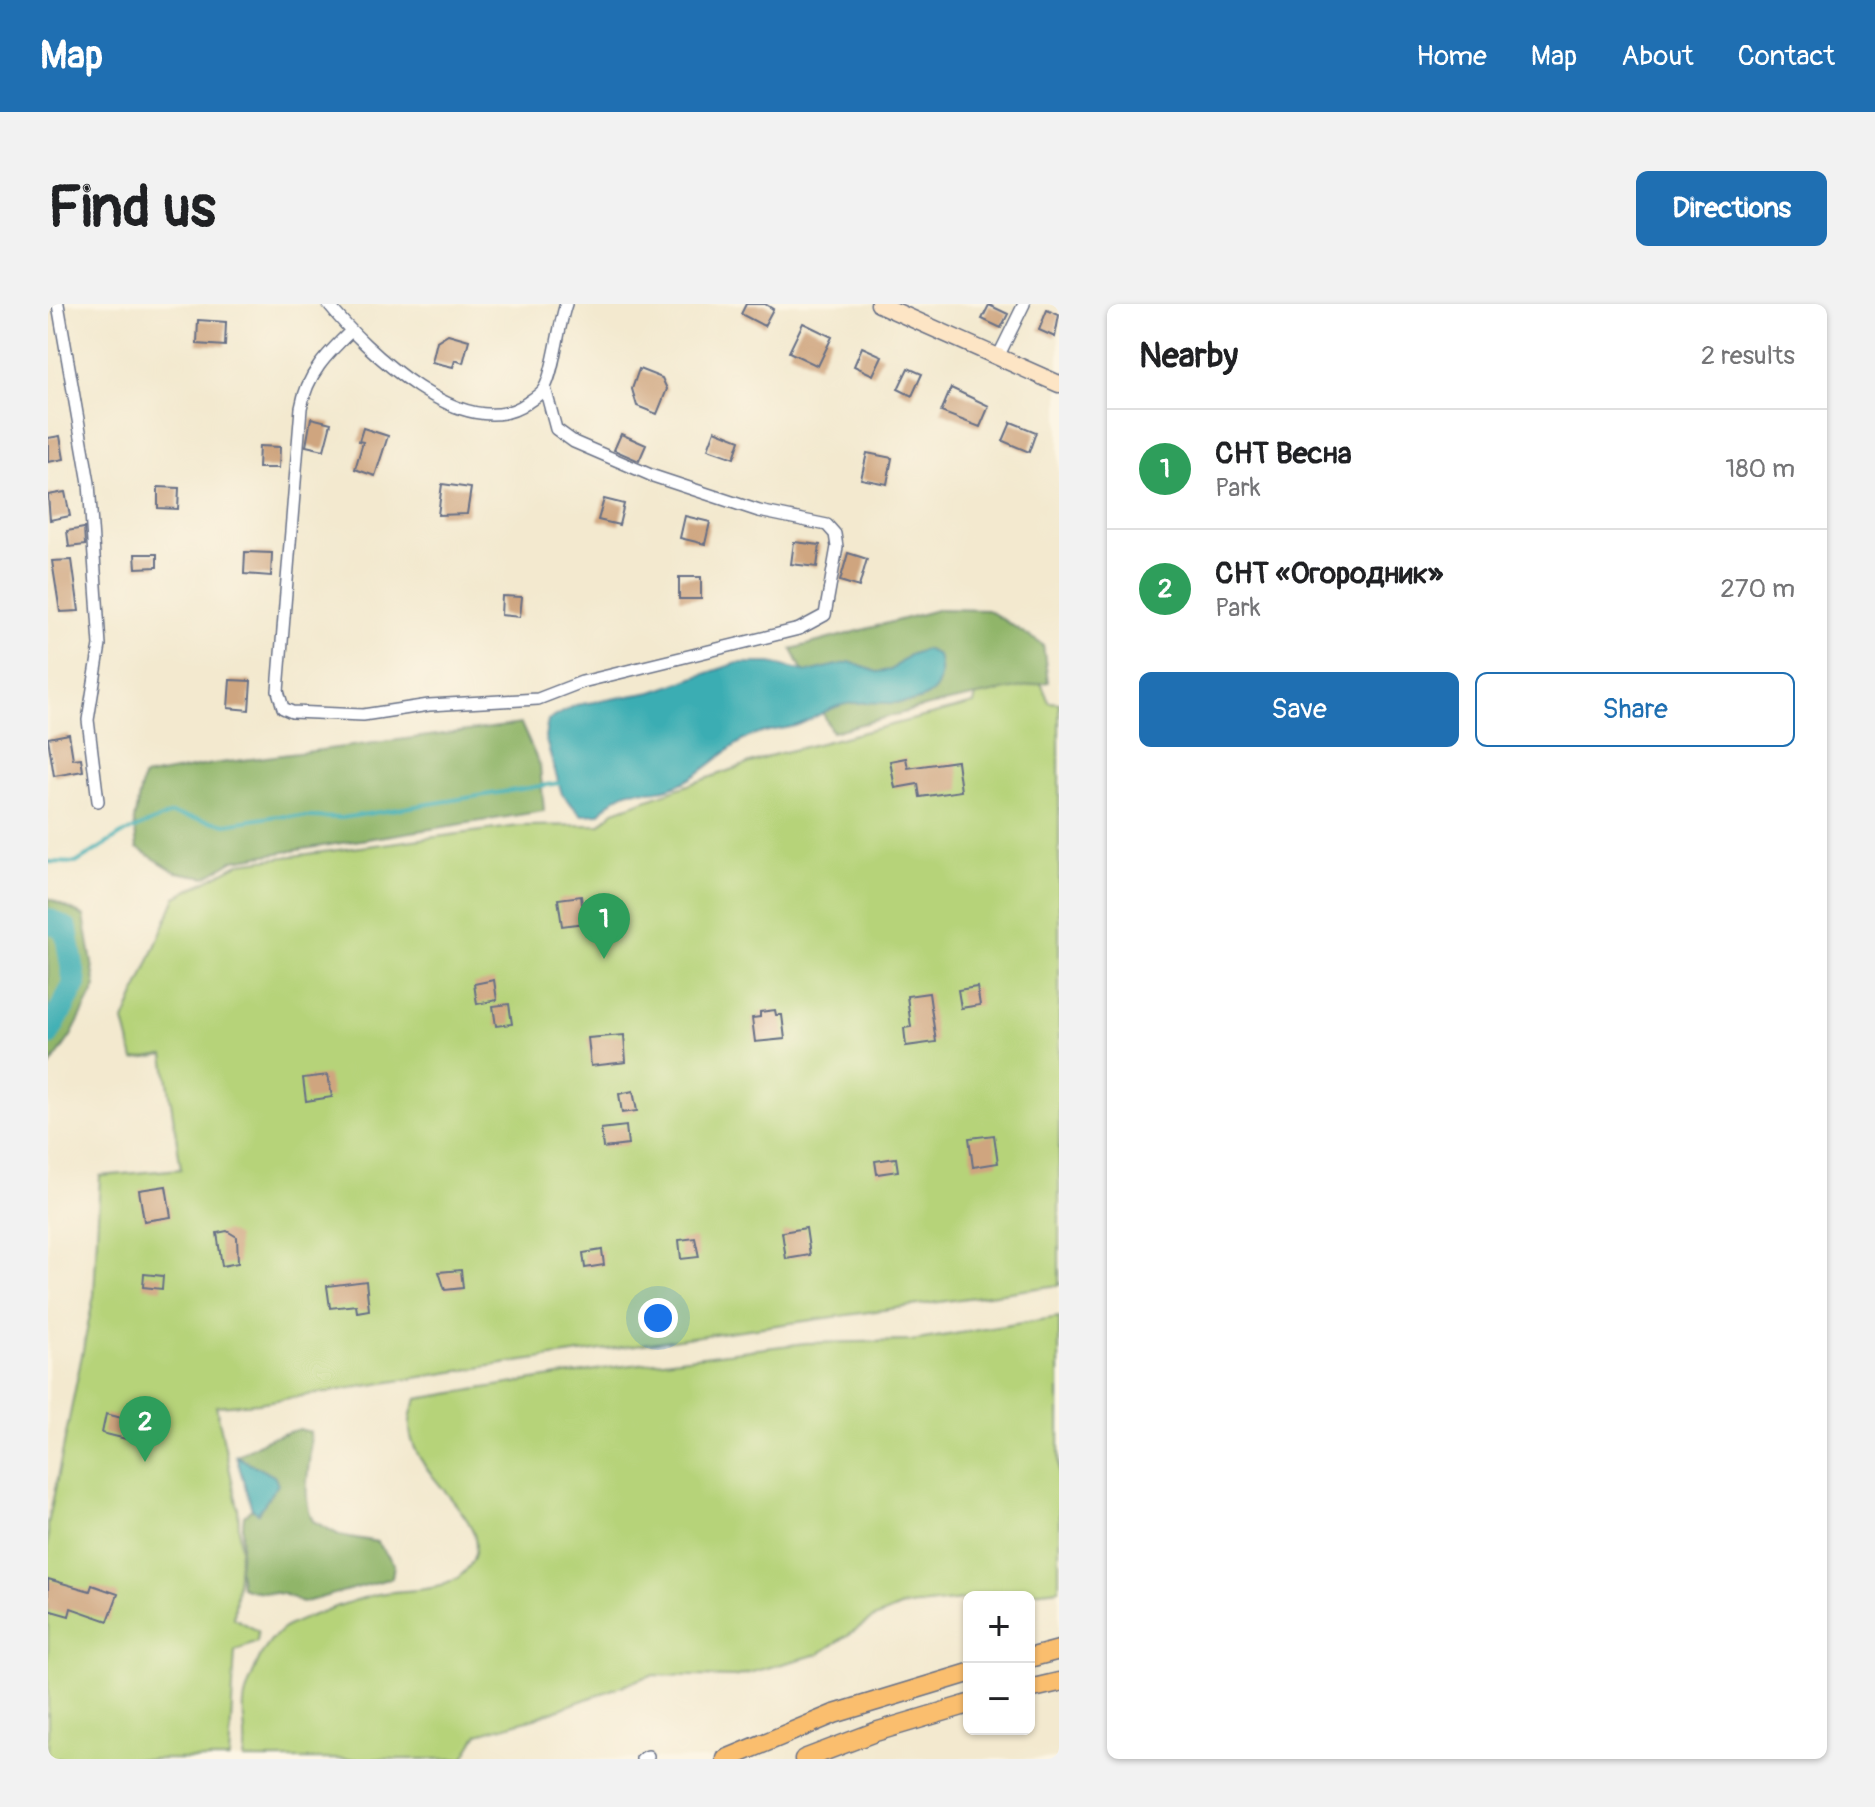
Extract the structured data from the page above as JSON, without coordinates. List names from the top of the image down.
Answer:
{
  "page": {
    "header": "Map",
    "nav": [
      "Home",
      "Map",
      "About",
      "Contact"
    ],
    "buttons": [
      "Directions",
      ["Save", "Share"]
    ],
    "title": "Find us",
    "heading": ["Nearby", "2 results"],
    "list": [
      {
        "mark": "1",
        "name": "СНТ Весна",
        "note": "Park",
        "value": "180 m"
      },
      {
        "mark": "2",
        "name": "СНТ «Огородник»",
        "note": "Park",
        "value": "270 m"
      }
    ],
    "pins": ["1", "2"],
    "map_buttons": ["+", "−"]
  }
}
